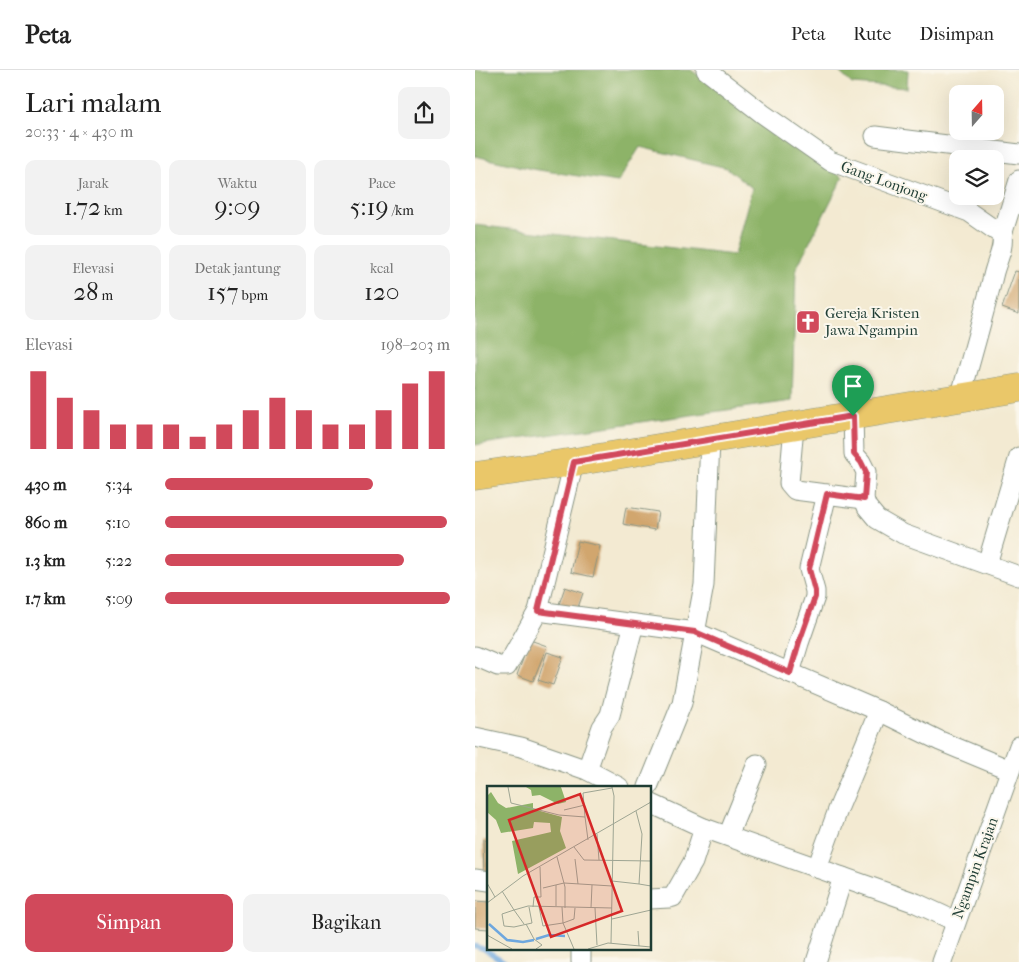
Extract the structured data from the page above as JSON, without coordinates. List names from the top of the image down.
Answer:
{
  "streets": {
    "street": ["Gang Lonjong", "Ngampin Krajan"]
  },
  "places": {
    "church": ["Gereja Kristen Jawa Ngampin"]
  },
  "north": "top",
  "page": {
    "header": "Peta",
    "nav": ["Peta", "Rute", "Disimpan"],
    "heading": ["Lari malam", "20:33 · 4 × 430 m"],
    "stats": [
      ["Jarak", "1.72 km"],
      ["Waktu", "9:09"],
      ["Pace", "5:19 /km"],
      ["Elevasi", "28 m"],
      ["Detak jantung", "157 bpm"],
      ["kcal", "120"]
    ],
    "chart": ["Elevasi", "198–203 m"],
    "list": [
      {
        "name": "430 m",
        "note": "5:34"
      },
      {
        "name": "860 m",
        "note": "5:10"
      },
      {
        "name": "1.3 km",
        "note": "5:22"
      },
      {
        "name": "1.7 km",
        "note": "5:09"
      }
    ],
    "buttons": ["Simpan", "Bagikan"]
  }
}
